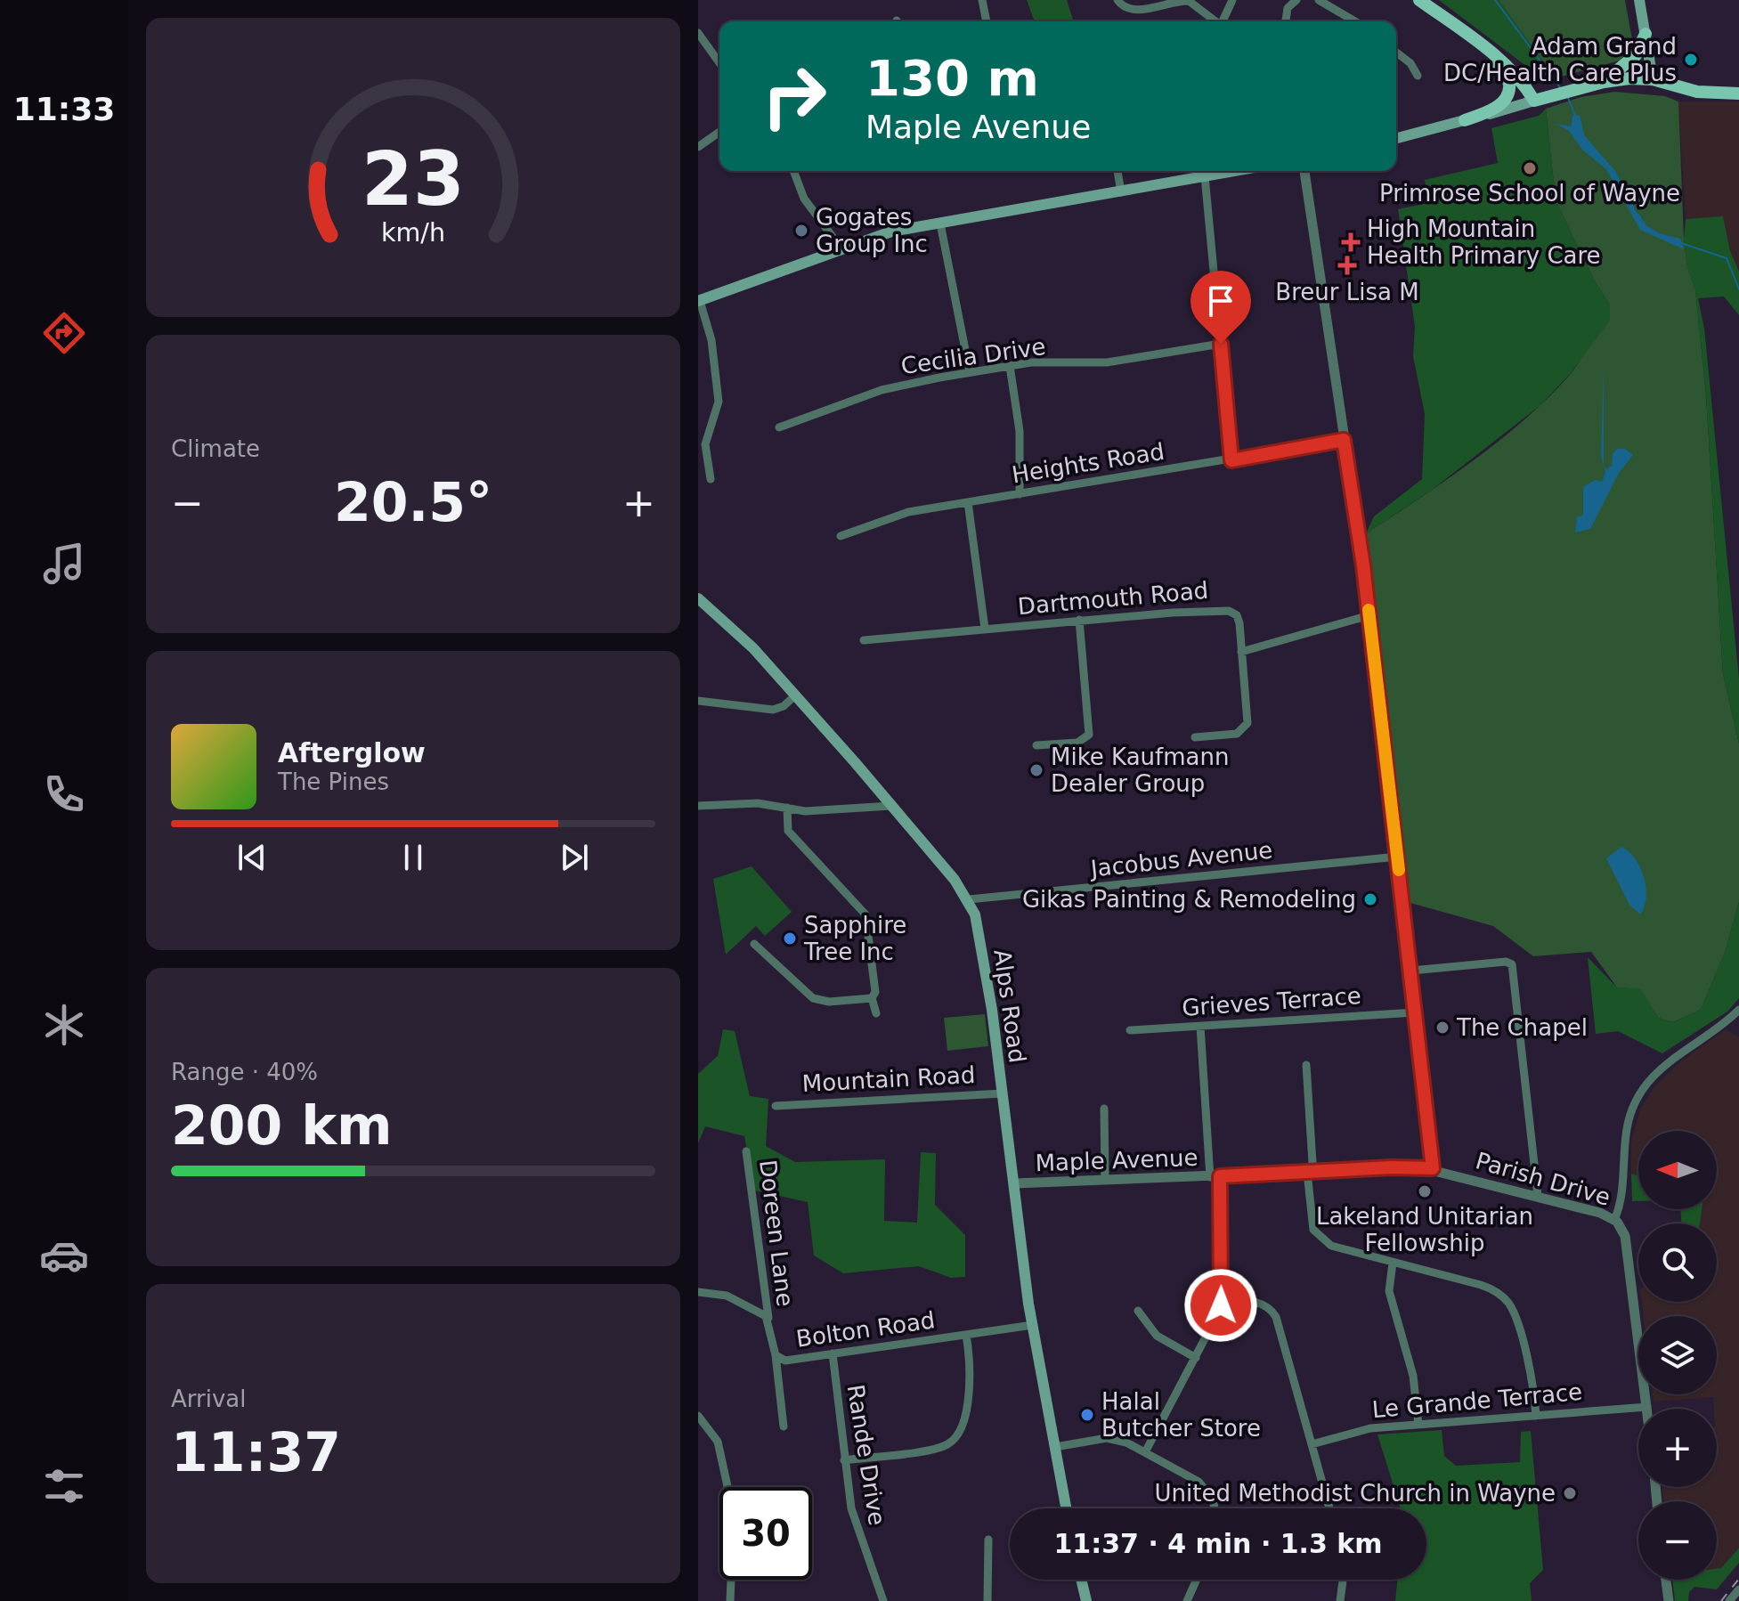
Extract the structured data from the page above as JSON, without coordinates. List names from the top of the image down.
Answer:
{
  "streets": {
    "main road": ["Alps Road"],
    "street": [
      "Cecilia Drive",
      "Heights Road",
      "Dartmouth Road",
      "Jacobus Avenue",
      "Grieves Terrace",
      "Mountain Road",
      "Maple Avenue",
      "Parish Drive",
      "Doreen Lane",
      "Bolton Road",
      "Le Grande Terrace",
      "Rande Drive"
    ]
  },
  "crossings": [
    ["Jacobus Avenue", "Alps Road"],
    ["Alps Road", "Mountain Road"],
    ["Alps Road", "Maple Avenue"],
    ["Alps Road", "Bolton Road"],
    ["Maple Avenue", "Parish Drive"],
    ["Parish Drive", "Le Grande Terrace"],
    ["Doreen Lane", "Bolton Road"],
    ["Bolton Road", "Rande Drive"]
  ],
  "places": {
    "other": [
      "Adam Grand DC/Health Care Plus",
      "Primrose School of Wayne",
      "Gogates Group Inc",
      "Mike Kaufmann Dealer Group",
      "Gikas Painting & Remodeling",
      "Sapphire Tree Inc",
      "The Chapel",
      "Lakeland Unitarian Fellowship",
      "Halal Butcher Store",
      "United Methodist Church in Wayne"
    ],
    "health": ["High Mountain Health Primary Care", "Breur Lisa M"]
  },
  "north": "left",
  "page": {
    "tabs": "11:33",
    "turn": ["130 m", "Maple Avenue"],
    "tile": [
      "Climate",
      ["Range · 40%", "200 km"],
      ["Arrival", "11:37"]
    ],
    "heat": ["−", "20.5°", "+"],
    "song": ["Afterglow", "The Pines"],
    "map_buttons": ["+", "−"],
    "limit": "30",
    "trip": "11:37 · 4 min · 1.3 km",
    "gauge": ["23", "km/h"]
  }
}
